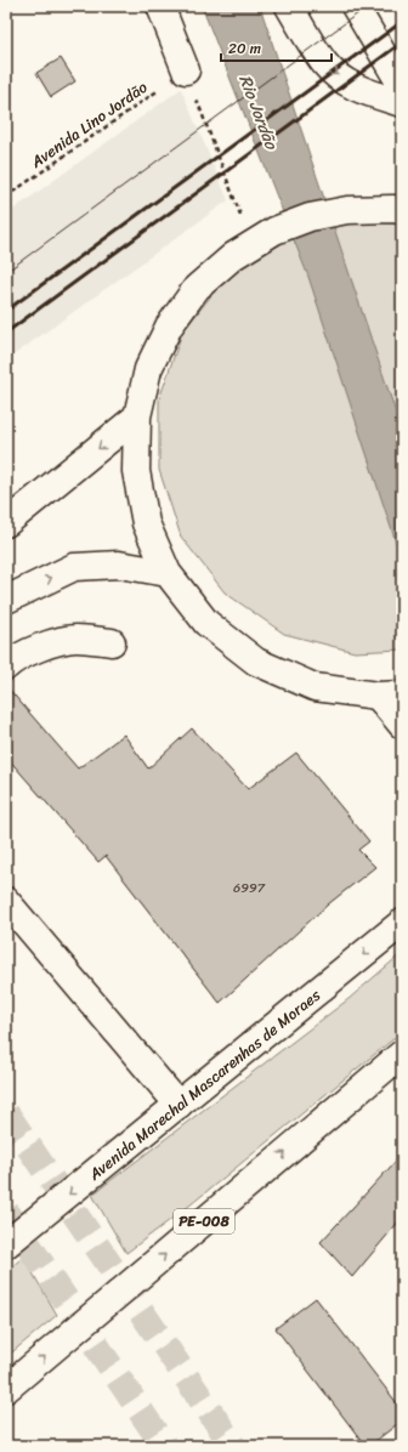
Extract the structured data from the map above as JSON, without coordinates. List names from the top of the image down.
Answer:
{
  "streets": {
    "main road": ["Avenida Marechal Mascarenhas de Moraes", "PE-008"],
    "path": ["Avenida Lino Jordão"]
  },
  "water": ["Rio Jordão"],
  "house_numbers": ["6997"],
  "scale_bar": "20 m"
}
